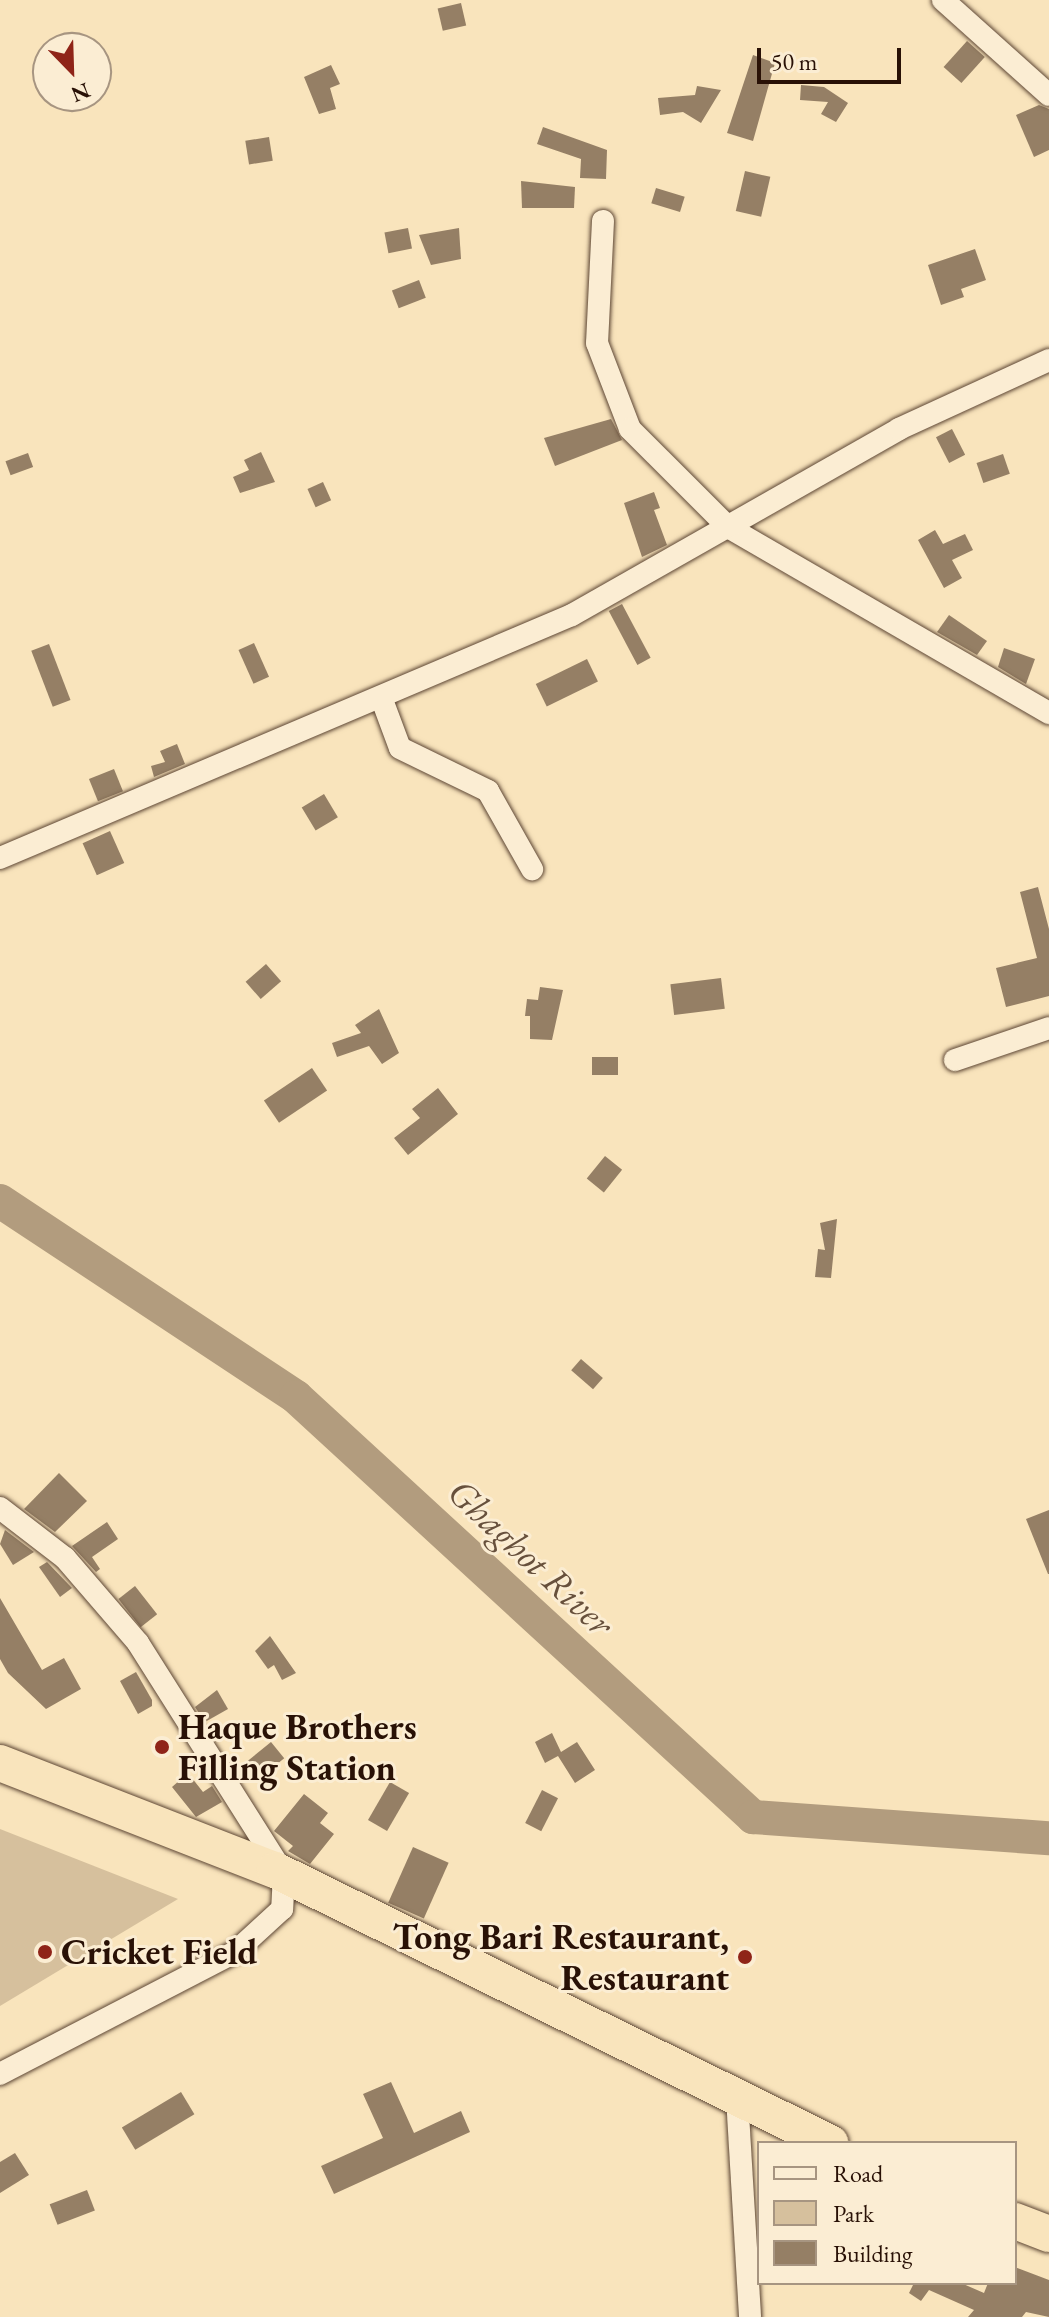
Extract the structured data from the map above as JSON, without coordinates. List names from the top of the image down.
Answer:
{
  "water": ["Ghaghot River"],
  "places": ["Haque Brothers Filling Station", "Cricket Field", "Tong Bari Restaurant, Restaurant"],
  "legend": ["Road", "Park", "Building"],
  "scale_bar": "50 m",
  "north": "bottom right"
}
